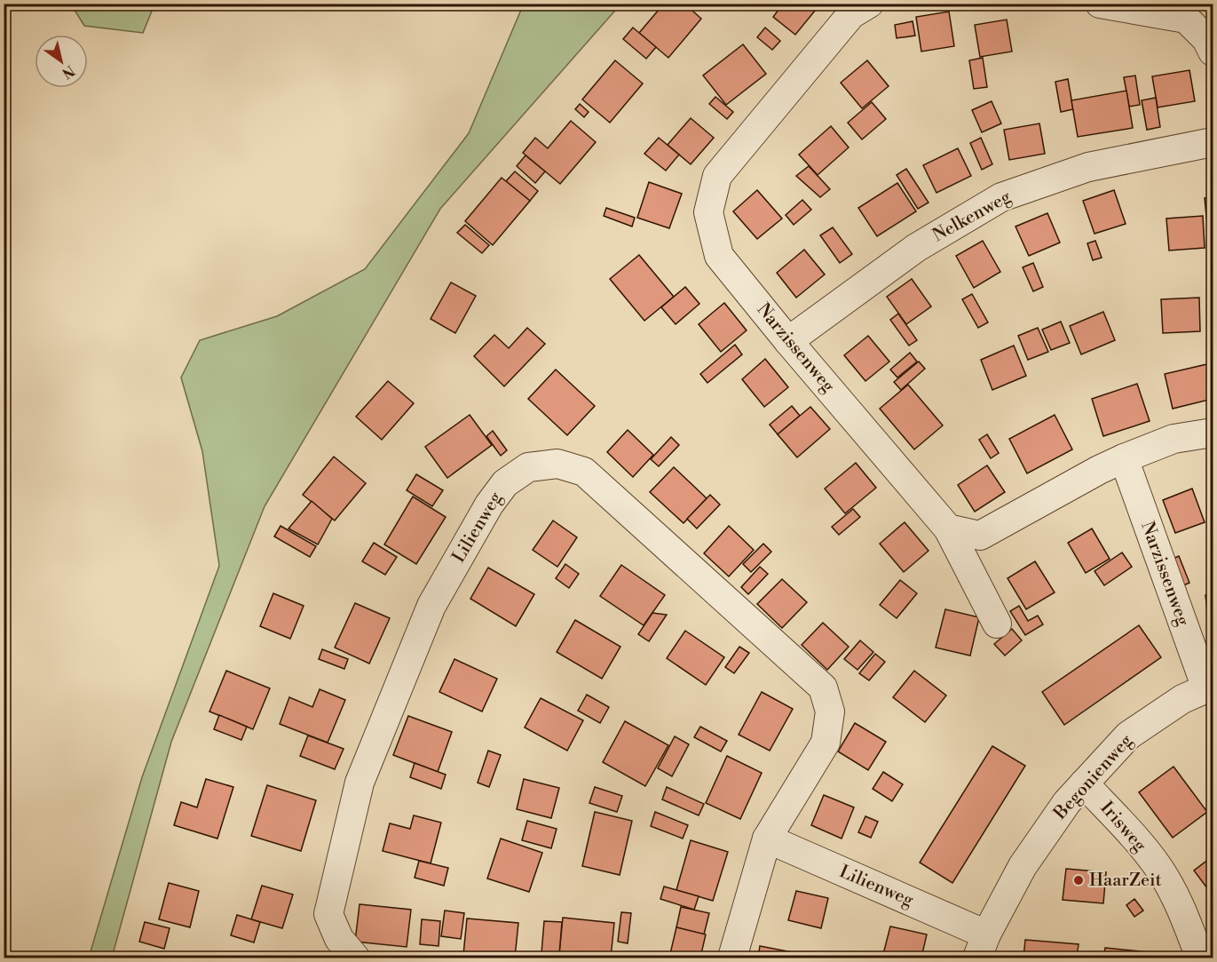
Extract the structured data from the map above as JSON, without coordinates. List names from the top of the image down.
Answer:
{
  "streets": {
    "street": [
      "Nelkenweg",
      "Narzissenweg",
      "Lilienweg",
      "Begonienweg",
      "Irisweg"
    ]
  },
  "crossings": [
    ["Nelkenweg", "Narzissenweg"],
    ["Narzissenweg", "Begonienweg"],
    ["Lilienweg", "Begonienweg"],
    ["Begonienweg", "Irisweg"]
  ],
  "places": ["HaarZeit"],
  "north": "bottom right"
}
